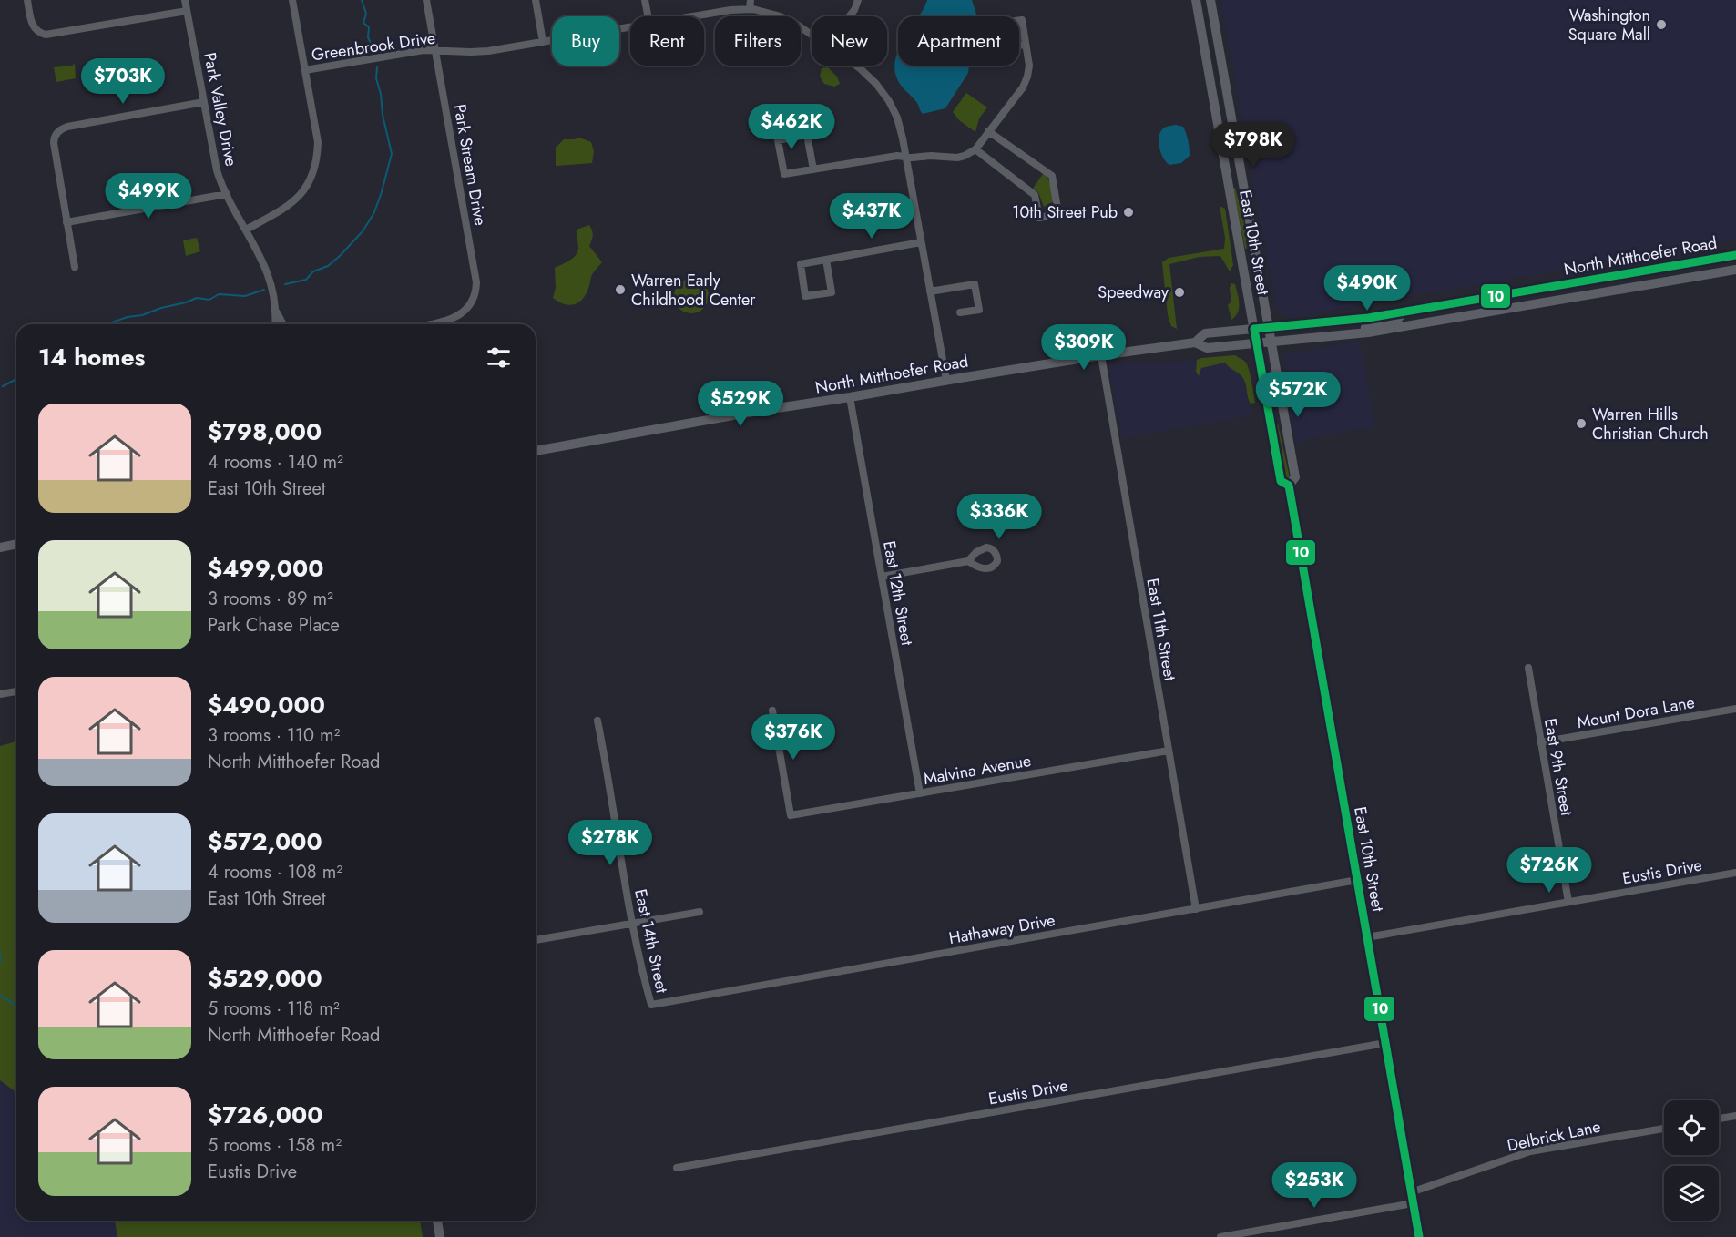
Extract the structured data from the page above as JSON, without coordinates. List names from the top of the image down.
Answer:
{
  "streets": {
    "main road": ["East 10th Street", "North Mitthoefer Road"],
    "street": [
      "Greenbrook Drive",
      "Park Valley Drive",
      "Park Stream Drive",
      "East 12th Street",
      "East 11th Street",
      "Mount Dora Lane",
      "East 9th Street",
      "Malvina Avenue",
      "Eustis Drive",
      "Hathaway Drive",
      "East 14th Street",
      "Delbrick Lane"
    ]
  },
  "crossings": [
    ["Greenbrook Drive", "Park Stream Drive"],
    ["Greenbrook Drive", "North Mitthoefer Road"],
    ["East 10th Street", "North Mitthoefer Road"],
    ["East 10th Street", "Eustis Drive"],
    ["East 10th Street", "Hathaway Drive"],
    ["East 10th Street", "Delbrick Lane"],
    ["North Mitthoefer Road", "East 12th Street"],
    ["North Mitthoefer Road", "East 11th Street"],
    ["East 12th Street", "Malvina Avenue"],
    ["East 11th Street", "Malvina Avenue"],
    ["East 11th Street", "Hathaway Drive"],
    ["Mount Dora Lane", "East 9th Street"],
    ["East 9th Street", "Eustis Drive"],
    ["Hathaway Drive", "East 14th Street"]
  ],
  "places": [
    "Washington Square Mall",
    "10th Street Pub",
    "Warren Early Childhood Center",
    "Speedway",
    "Warren Hills Christian Church"
  ],
  "lines": ["transit line 10"],
  "page": {
    "chip": [
      "Buy",
      "Rent",
      "Filters",
      "New",
      "Apartment"
    ],
    "price": [
      "$703K",
      "$462K",
      "$798K",
      "$499K",
      "$437K",
      "$490K",
      "$309K",
      "$572K",
      "$529K",
      "$336K",
      "$376K",
      "$278K",
      "$726K",
      "$253K"
    ],
    "heading": "14 homes",
    "list": [
      {
        "name": "$798,000",
        "note": "4 rooms · 140 m² · East 10th Street"
      },
      {
        "name": "$499,000",
        "note": "3 rooms · 89 m² · Park Chase Place"
      },
      {
        "name": "$490,000",
        "note": "3 rooms · 110 m² · North Mitthoefer Road"
      },
      {
        "name": "$572,000",
        "note": "4 rooms · 108 m² · East 10th Street"
      },
      {
        "name": "$529,000",
        "note": "5 rooms · 118 m² · North Mitthoefer Road"
      },
      {
        "name": "$726,000",
        "note": "5 rooms · 158 m² · Eustis Drive"
      }
    ]
  }
}
